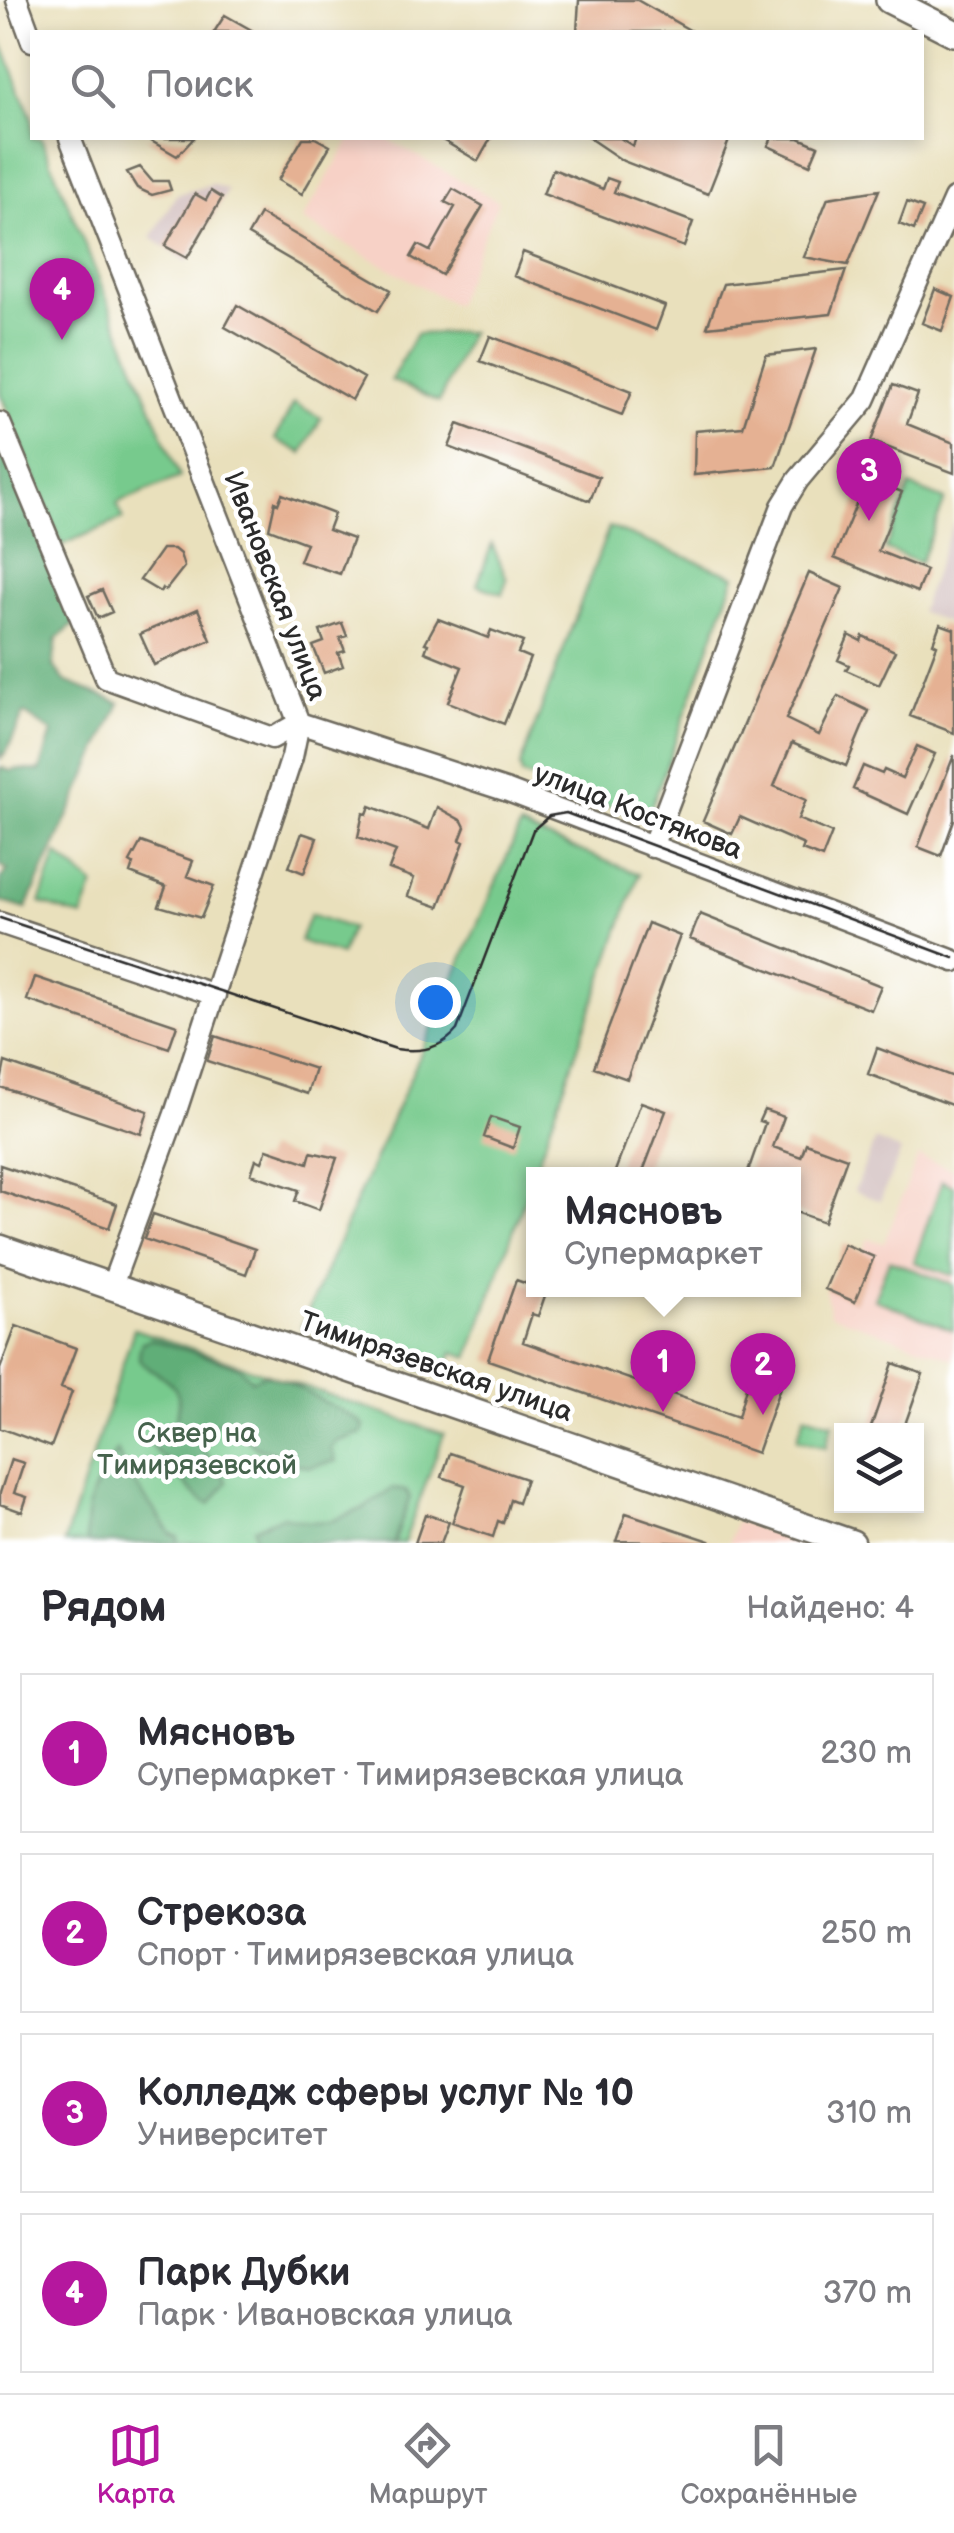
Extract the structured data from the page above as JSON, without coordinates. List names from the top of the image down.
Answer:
{
  "streets": {
    "main road": ["Тимирязевская улица"],
    "street": ["Ивановская улица", "улица Костякова"]
  },
  "crossings": [
    ["Ивановская улица", "улица Костякова"],
    ["Ивановская улица", "Тимирязевская улица"]
  ],
  "parks": ["Сквер на Тимирязевской"],
  "page": {
    "search": "Поиск",
    "pins": [
      "4",
      "3",
      "1",
      "2"
    ],
    "popup": ["Мясновъ", "Супермаркет"],
    "heading": ["Рядом", "Найдено: 4"],
    "list": [
      {
        "mark": "1",
        "name": "Мясновъ",
        "note": "Супермаркет · Тимирязевская улица",
        "value": "230 m"
      },
      {
        "mark": "2",
        "name": "Стрекоза",
        "note": "Спорт · Тимирязевская улица",
        "value": "250 m"
      },
      {
        "mark": "3",
        "name": "Колледж сферы услуг № 10",
        "note": "Университет",
        "value": "310 m"
      },
      {
        "mark": "4",
        "name": "Парк Дубки",
        "note": "Парк · Ивановская улица",
        "value": "370 m"
      }
    ],
    "nav": ["Карта", "Маршрут", "Сохранённые"]
  }
}
